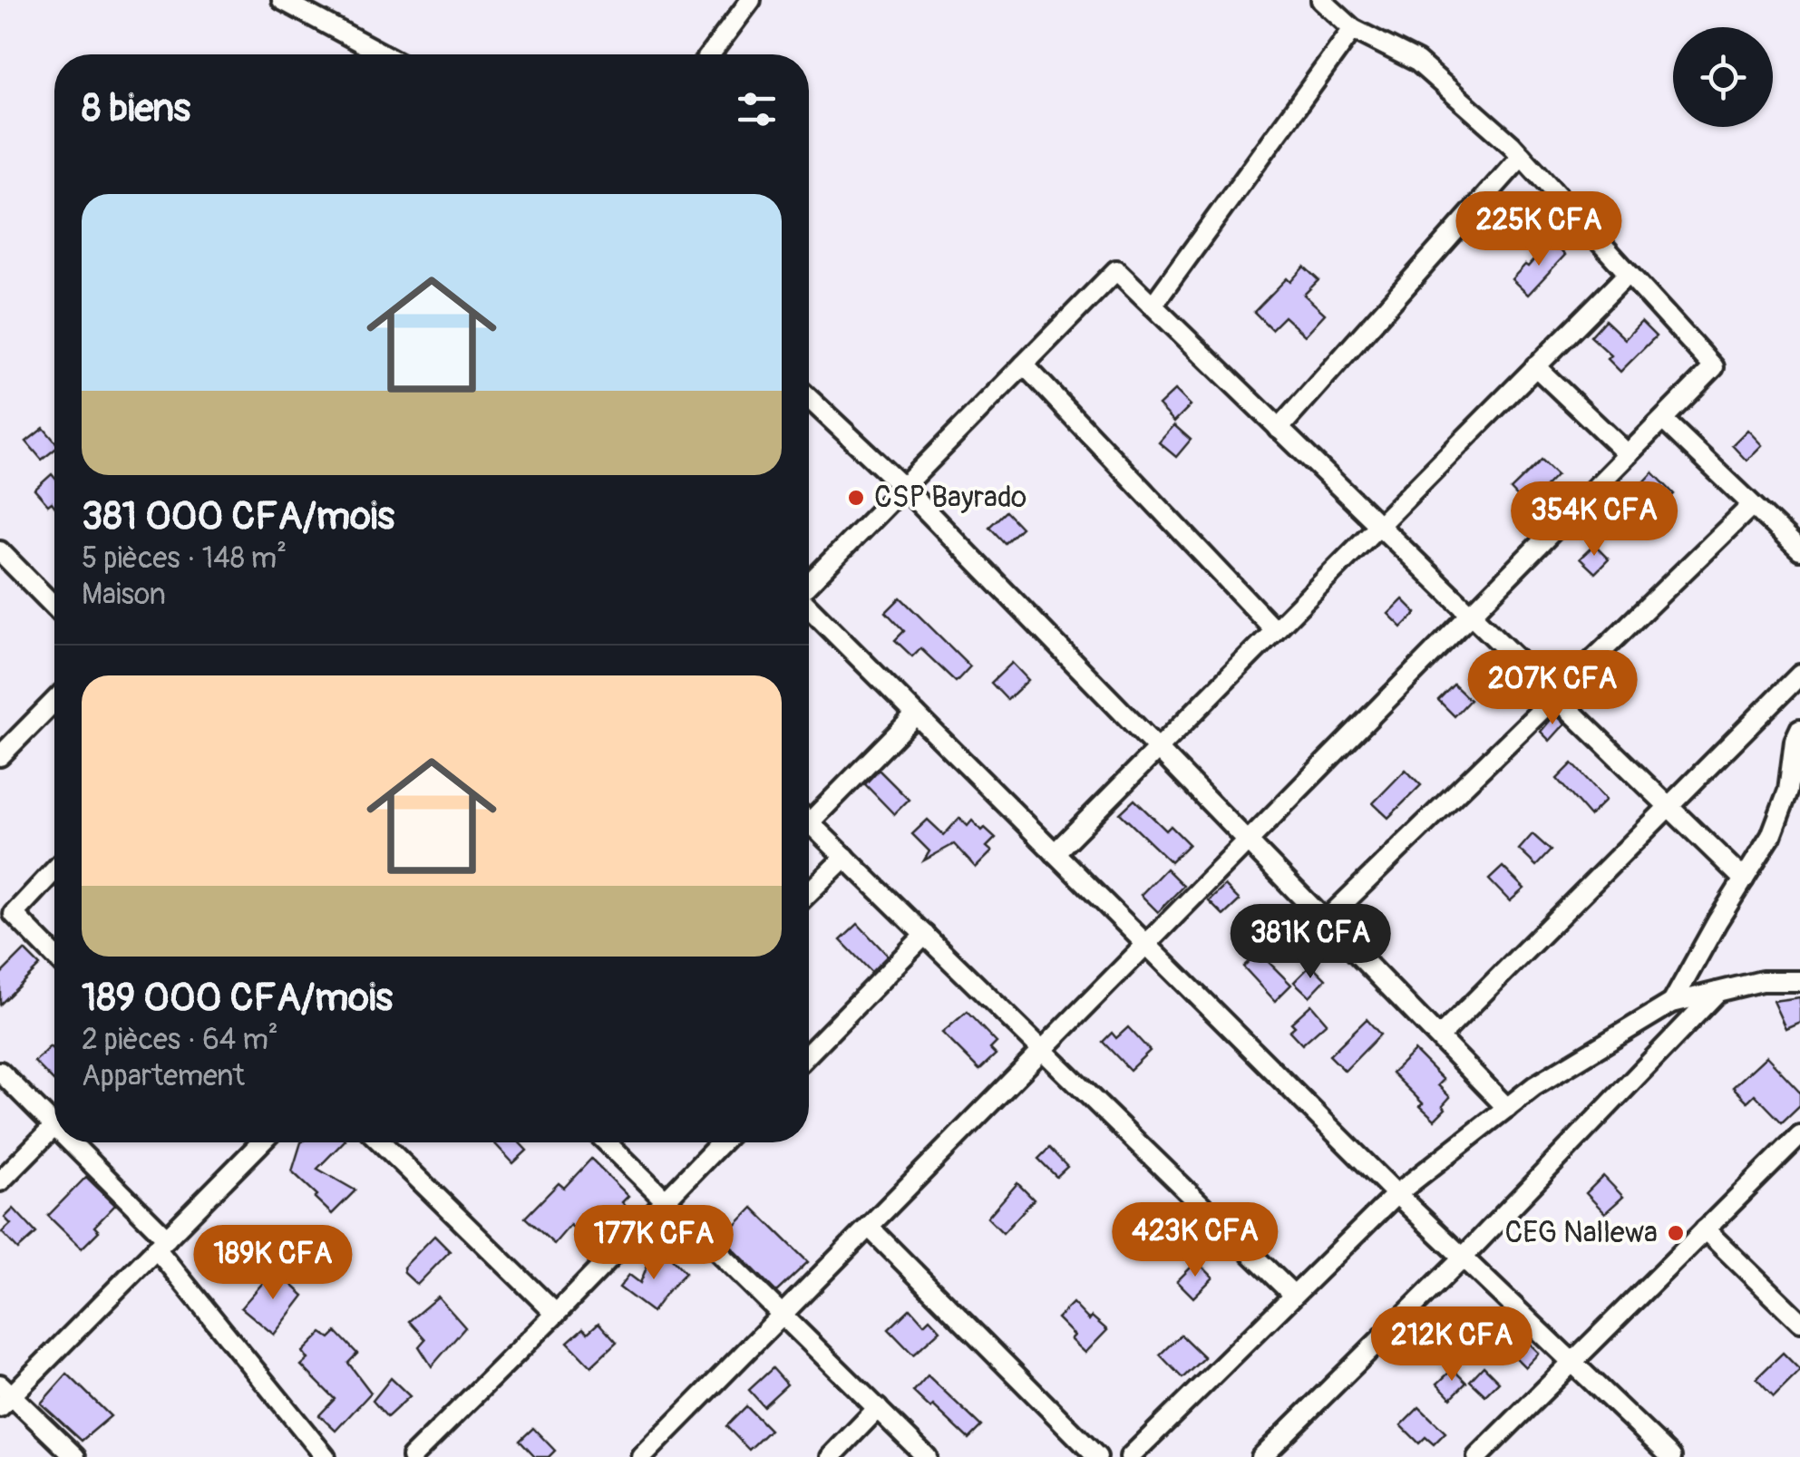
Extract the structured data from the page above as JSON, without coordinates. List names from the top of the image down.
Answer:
{
  "places": ["CSP Bayrado", "CEG Nallewa"],
  "page": {
    "heading": "8 biens",
    "list": [
      {
        "name": "381 000 CFA/mois",
        "note": "5 pièces · 148 m² · Maison"
      },
      {
        "name": "189 000 CFA/mois",
        "note": "2 pièces · 64 m² · Appartement"
      }
    ],
    "price": [
      "225K CFA",
      "354K CFA",
      "207K CFA",
      "381K CFA",
      "423K CFA",
      "177K CFA",
      "189K CFA",
      "212K CFA"
    ]
  }
}
